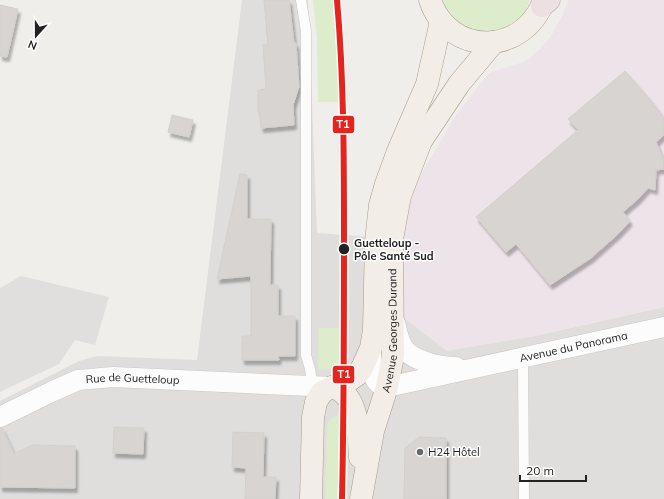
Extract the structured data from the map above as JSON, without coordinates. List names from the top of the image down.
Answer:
{
  "streets": {
    "main road": ["Avenue Georges Durand"],
    "street": ["Avenue du Panorama", "Rue de Guetteloup"]
  },
  "crossings": [
    ["Avenue Georges Durand", "Avenue du Panorama"],
    ["Avenue Georges Durand", "Rue de Guetteloup"]
  ],
  "places": ["Guetteloup - Pôle Santé Sud", "H24 Hôtel"],
  "lines": ["transit line T1"],
  "scale_bar": "20 m",
  "north": "bottom"
}
